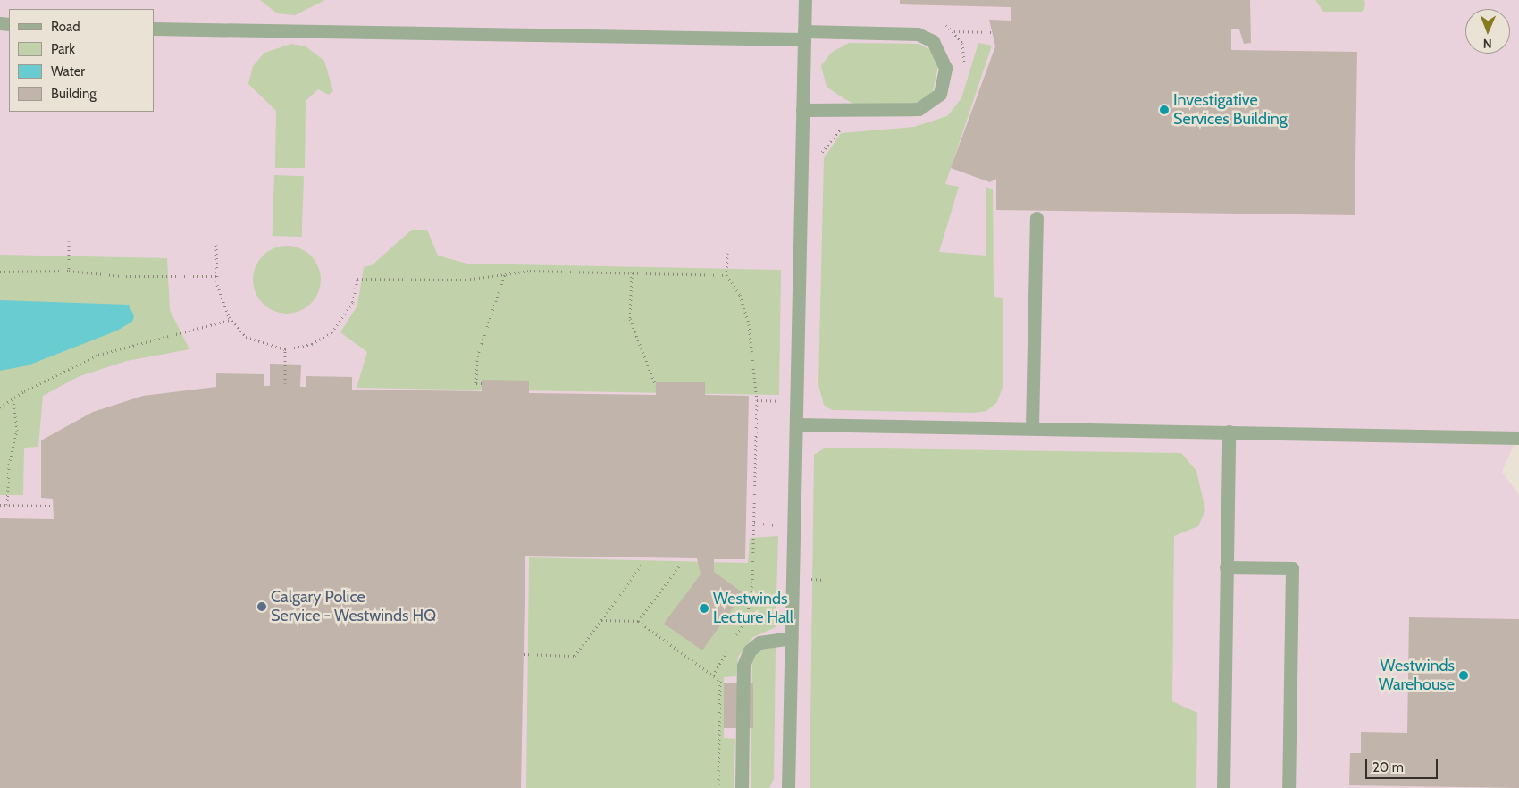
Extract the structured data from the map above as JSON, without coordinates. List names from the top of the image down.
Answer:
{
  "places": [
    "Investigative Services Building",
    "Calgary Police Service - Westwinds HQ",
    "Westwinds Lecture Hall",
    "Westwinds Warehouse"
  ],
  "legend": [
    "Road",
    "Park",
    "Water",
    "Building"
  ],
  "scale_bar": "20 m",
  "north": "bottom"
}
